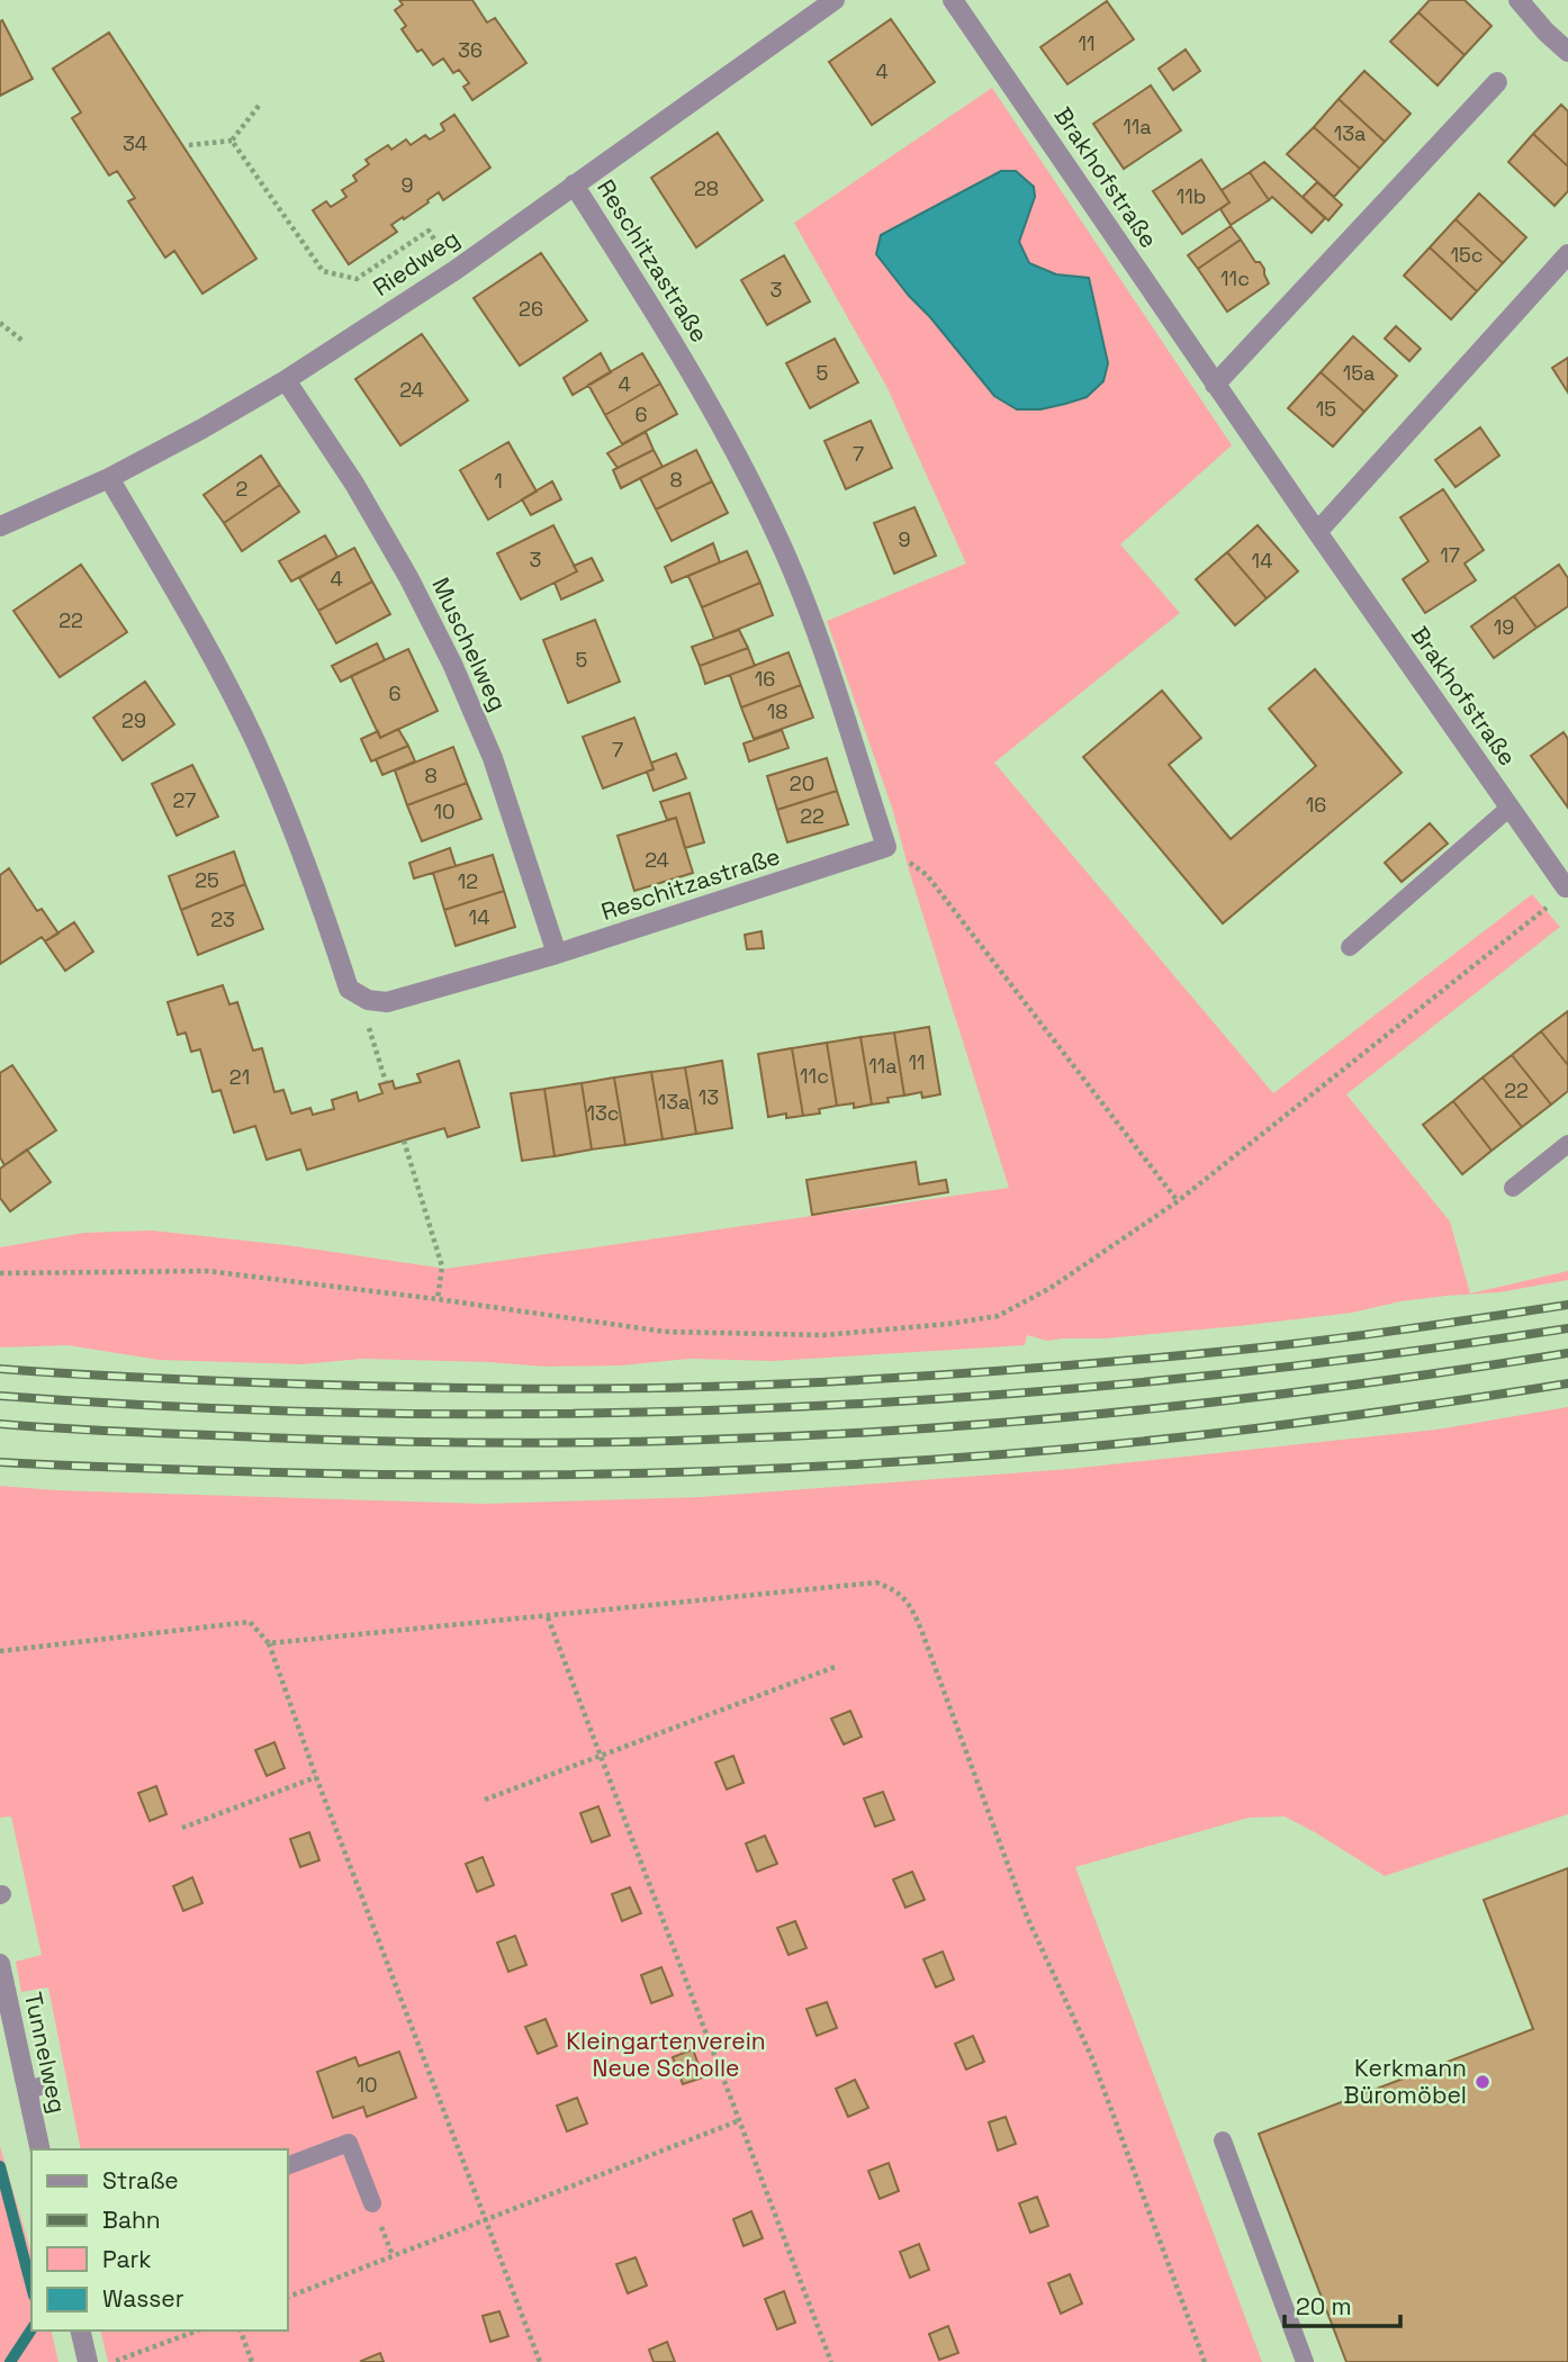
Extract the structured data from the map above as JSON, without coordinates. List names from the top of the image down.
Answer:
{
  "streets": {
    "street": [
      "Brakhofstraße",
      "Reschitzastraße",
      "Riedweg",
      "Muschelweg",
      "Tunnelweg"
    ]
  },
  "crossings": [
    ["Reschitzastraße", "Riedweg"],
    ["Reschitzastraße", "Muschelweg"],
    ["Riedweg", "Muschelweg"]
  ],
  "parks": ["Kleingartenverein Neue Scholle"],
  "places": ["Kerkmann Büromöbel"],
  "house_numbers": [
    "11",
    "36",
    "4",
    "11a",
    "13a",
    "34",
    "9",
    "28",
    "11b",
    "15c",
    "11c",
    "3",
    "26",
    "5",
    "15a",
    "4",
    "24",
    "15",
    "6",
    "7",
    "8",
    "1",
    "2",
    "9",
    "17",
    "3",
    "14",
    "4",
    "22",
    "19",
    "5",
    "16",
    "6",
    "18",
    "29",
    "7",
    "8",
    "20",
    "27",
    "16",
    "10",
    "22",
    "24",
    "25",
    "12",
    "14",
    "23",
    "11",
    "11a",
    "11c",
    "21",
    "22",
    "13",
    "13a",
    "13c",
    "10"
  ],
  "legend": [
    "Straße",
    "Bahn",
    "Park",
    "Wasser"
  ],
  "scale_bar": "20 m"
}
